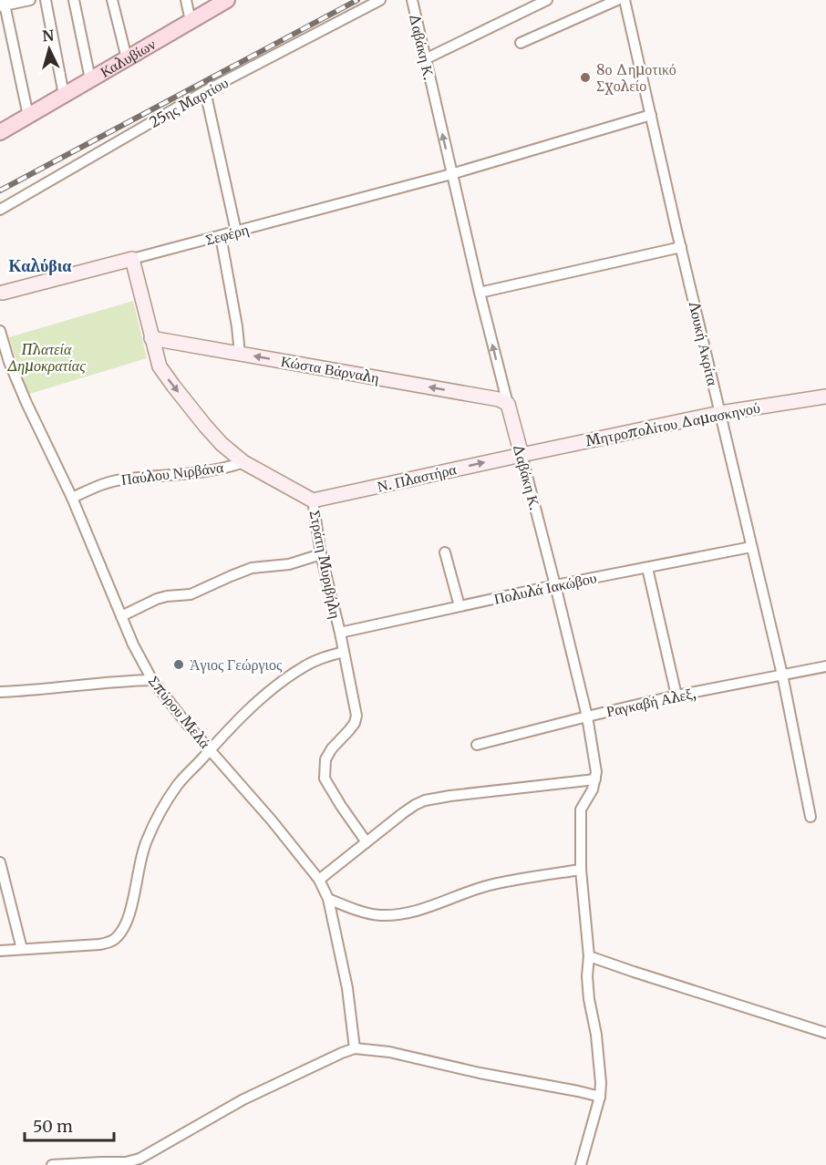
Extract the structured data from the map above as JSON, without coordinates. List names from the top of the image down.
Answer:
{
  "streets": {
    "main road": ["Καλυβίων"],
    "street": [
      "Δαβάκη Κ.",
      "25ης Μαρτίου",
      "Σεφέρη",
      "Λουκή Ακρίτα",
      "Κώστα Βάρναλη",
      "Μητροπολίτου Δαμασκηνού",
      "Παύλου Νιρβάνα",
      "Ν. Πλαστήρα",
      "Στράτη Μυριβήλη",
      "Πολυλά Ιακώβου",
      "Ραγκαβή Αλεξ,",
      "Σπύρου Μελά"
    ]
  },
  "crossings": [
    ["Δαβάκη Κ.", "Σεφέρη"],
    ["Δαβάκη Κ.", "Κώστα Βάρναλη"],
    ["Δαβάκη Κ.", "Μητροπολίτου Δαμασκηνού"],
    ["Δαβάκη Κ.", "Ν. Πλαστήρα"],
    ["Δαβάκη Κ.", "Πολυλά Ιακώβου"],
    ["Δαβάκη Κ.", "Ραγκαβή Αλεξ,"],
    ["Σεφέρη", "Λουκή Ακρίτα"],
    ["Σεφέρη", "Στράτη Μυριβήλη"],
    ["Λουκή Ακρίτα", "Μητροπολίτου Δαμασκηνού"],
    ["Λουκή Ακρίτα", "Πολυλά Ιακώβου"],
    ["Λουκή Ακρίτα", "Ραγκαβή Αλεξ,"],
    ["Κώστα Βάρναλη", "Στράτη Μυριβήλη"],
    ["Μητροπολίτου Δαμασκηνού", "Ν. Πλαστήρα"],
    ["Παύλου Νιρβάνα", "Στράτη Μυριβήλη"],
    ["Παύλου Νιρβάνα", "Σπύρου Μελά"],
    ["Ν. Πλαστήρα", "Στράτη Μυριβήλη"],
    ["Στράτη Μυριβήλη", "Πολυλά Ιακώβου"]
  ],
  "one_way": ["Κώστα Βάρναλη", "Ν. Πλαστήρα"],
  "districts": ["Καλύβια"],
  "parks": ["Πλατεία Δημοκρατίας"],
  "places": ["8ο Δημοτικό Σχολείο", "Ὰγιος Γεώργιος"],
  "scale_bar": "50 m",
  "north": "top"
}
